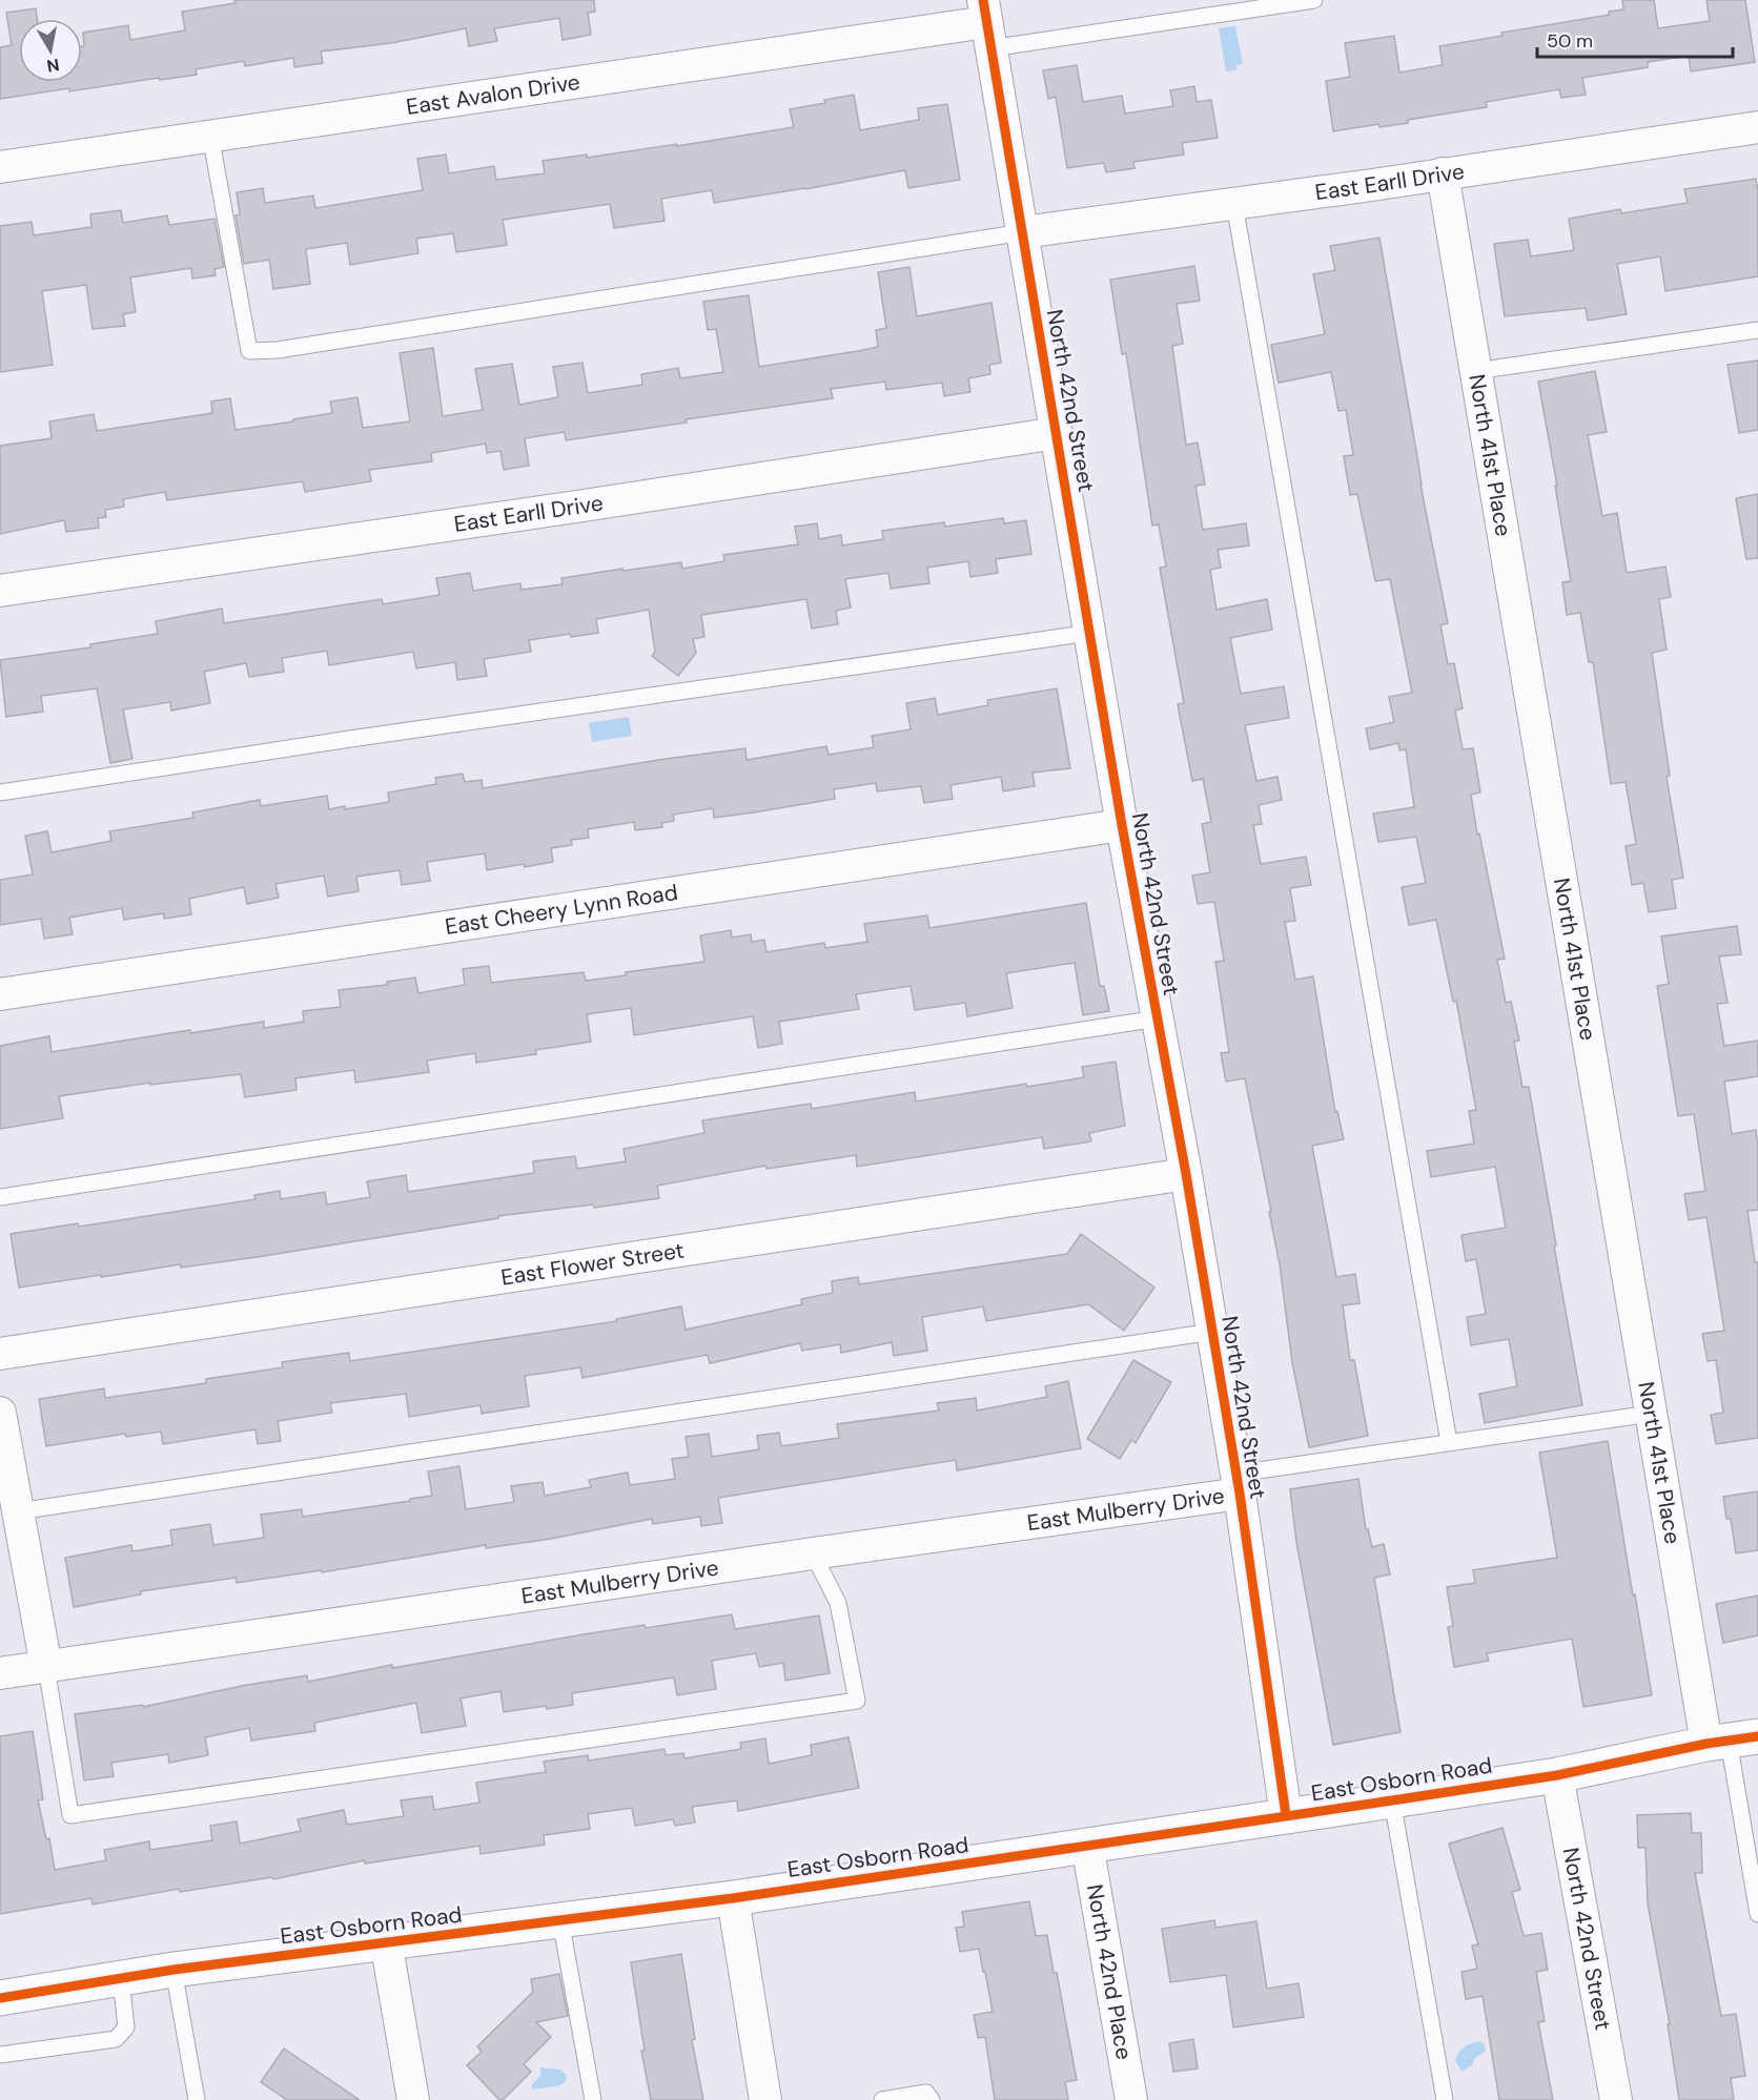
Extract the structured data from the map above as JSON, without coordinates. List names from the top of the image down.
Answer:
{
  "streets": {
    "street": [
      "East Avalon Drive",
      "East Earll Drive",
      "North 42nd Street",
      "North 41st Place",
      "East Cheery Lynn Road",
      "East Flower Street",
      "East Mulberry Drive",
      "East Osborn Road",
      "North 42nd Place"
    ]
  },
  "crossings": [
    ["East Avalon Drive", "North 42nd Street"],
    ["East Earll Drive", "North 42nd Street"],
    ["East Earll Drive", "North 41st Place"],
    ["North 42nd Street", "East Cheery Lynn Road"],
    ["North 42nd Street", "East Flower Street"],
    ["North 42nd Street", "East Mulberry Drive"],
    ["North 42nd Street", "East Osborn Road"],
    ["North 41st Place", "East Osborn Road"],
    ["East Osborn Road", "North 42nd Place"]
  ],
  "scale_bar": "50 m",
  "north": "bottom"
}
